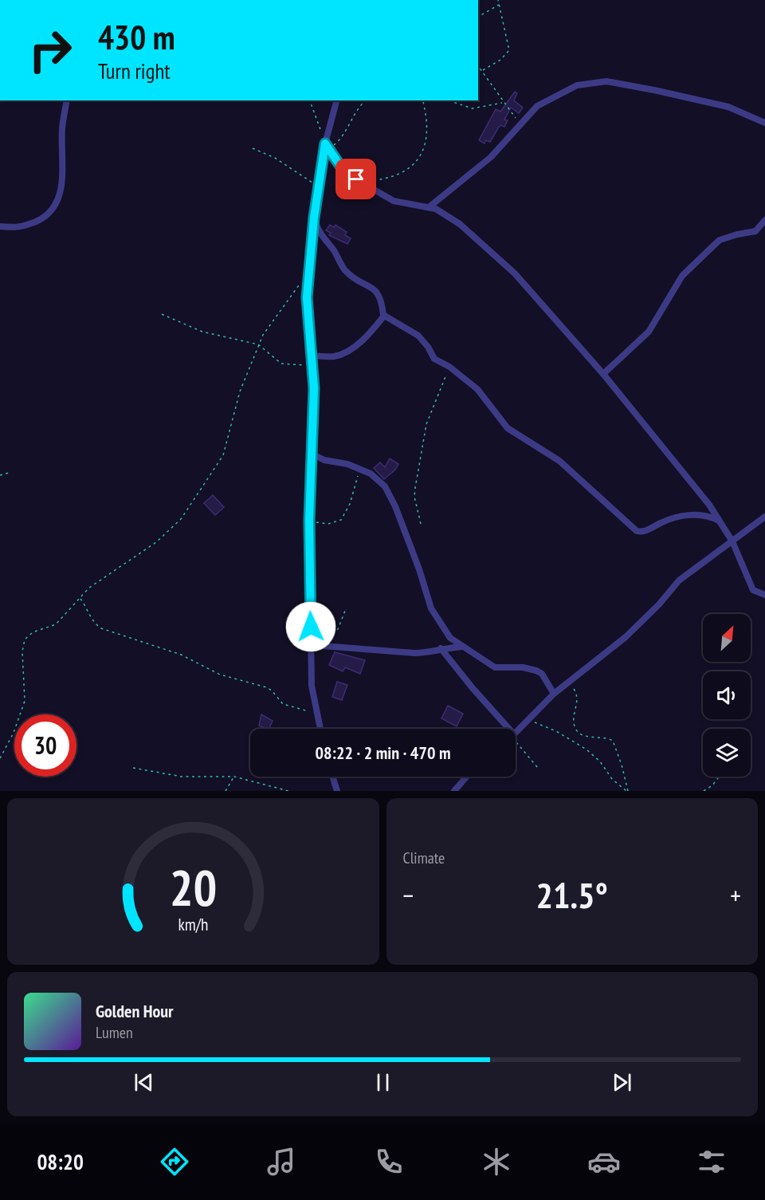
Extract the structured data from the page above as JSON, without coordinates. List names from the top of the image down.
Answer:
{
  "north": "top right",
  "page": {
    "turn": ["430 m", "Turn right"],
    "limit": "30",
    "trip": "08:22 · 2 min · 470 m",
    "tile": "Climate",
    "heat": ["−", "21.5°", "+"],
    "song": ["Golden Hour", "Lumen"],
    "tabs": "08:20",
    "gauge": ["20", "km/h"]
  }
}
